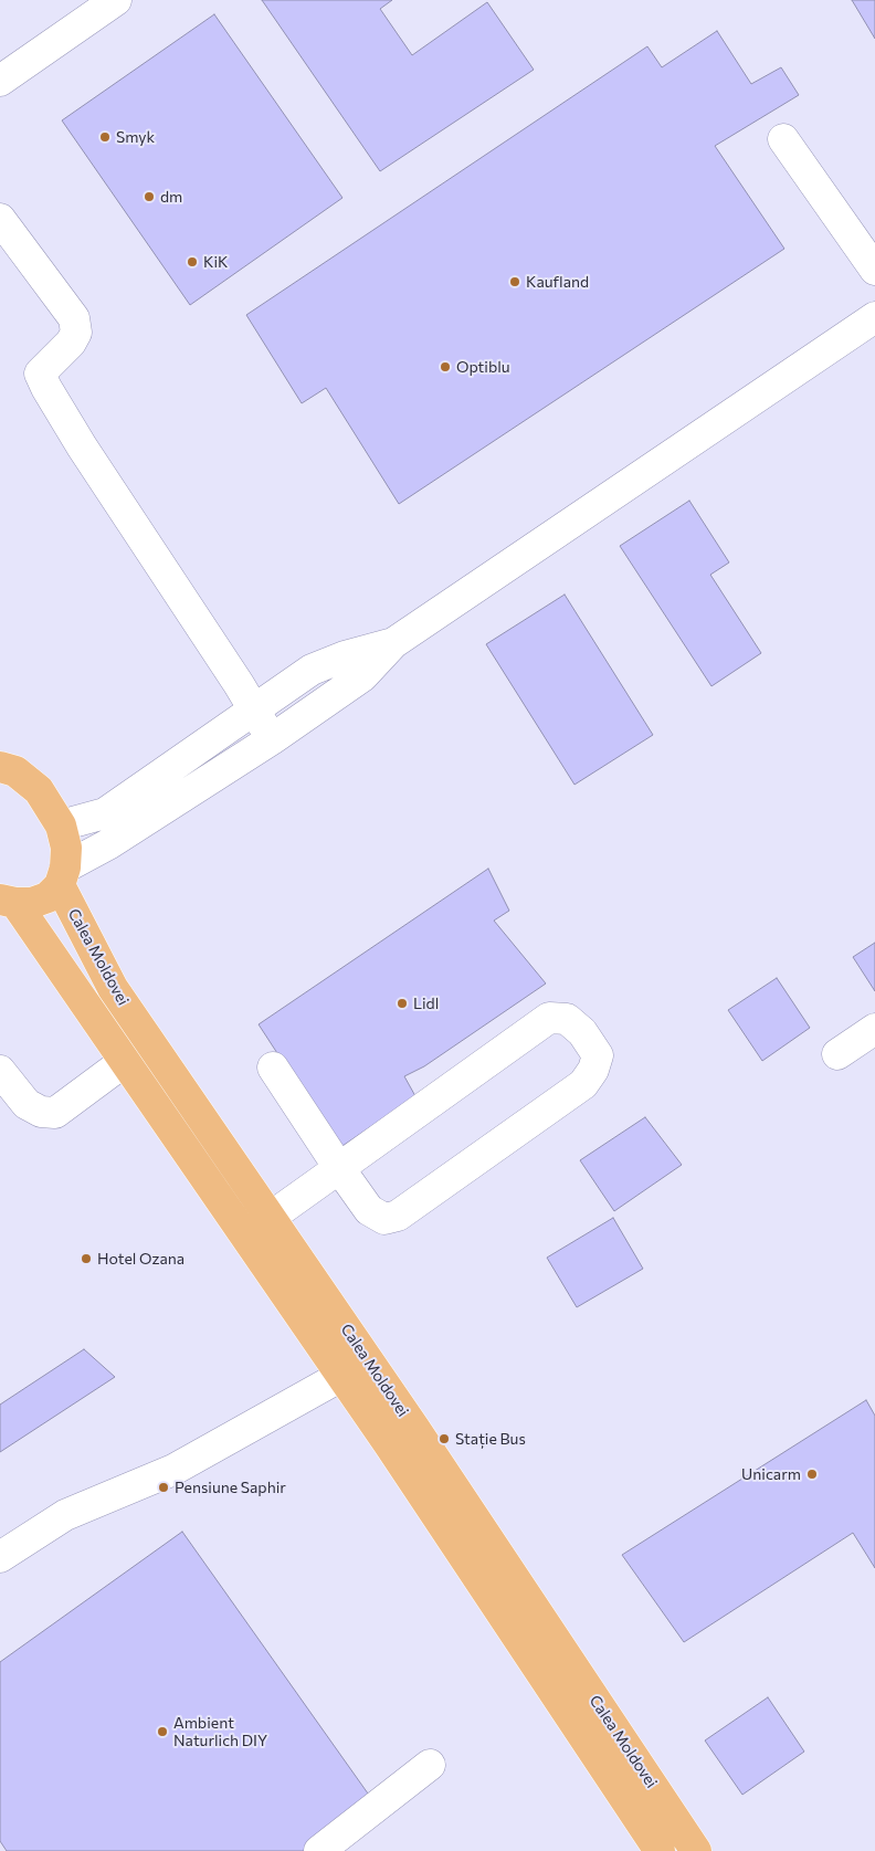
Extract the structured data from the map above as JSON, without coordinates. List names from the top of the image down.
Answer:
{
  "streets": {
    "main road": ["Calea Moldovei"]
  },
  "places": [
    "Smyk",
    "dm",
    "KiK",
    "Kaufland",
    "Optiblu",
    "Lidl",
    "Hotel Ozana",
    "Stație Bus",
    "Unicarm",
    "Pensiune Saphir",
    "Ambient Naturlich DIY"
  ]
}
